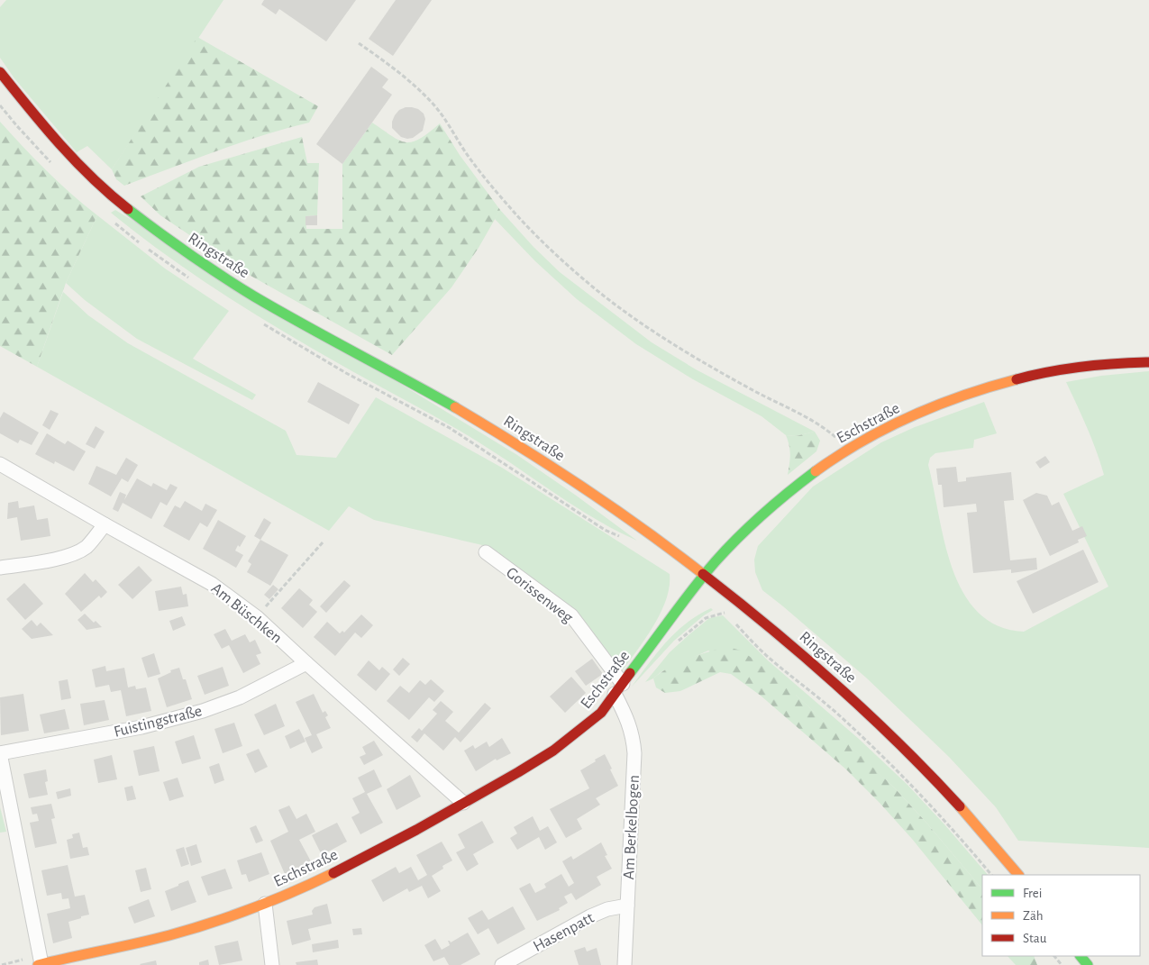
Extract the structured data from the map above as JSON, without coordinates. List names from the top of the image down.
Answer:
{
  "streets": {
    "main road": ["Ringstraße", "Eschstraße"],
    "street": [
      "Gorissenweg",
      "Am Büschken",
      "Fuistingstraße",
      "Am Berkelbogen",
      "Hasenpatt"
    ]
  },
  "crossings": [
    ["Ringstraße", "Eschstraße"],
    ["Eschstraße", "Gorissenweg"],
    ["Eschstraße", "Am Büschken"],
    ["Eschstraße", "Am Berkelbogen"],
    ["Gorissenweg", "Am Berkelbogen"],
    ["Am Büschken", "Fuistingstraße"],
    ["Am Berkelbogen", "Hasenpatt"]
  ],
  "legend": ["Frei", "Zäh", "Stau"]
}
